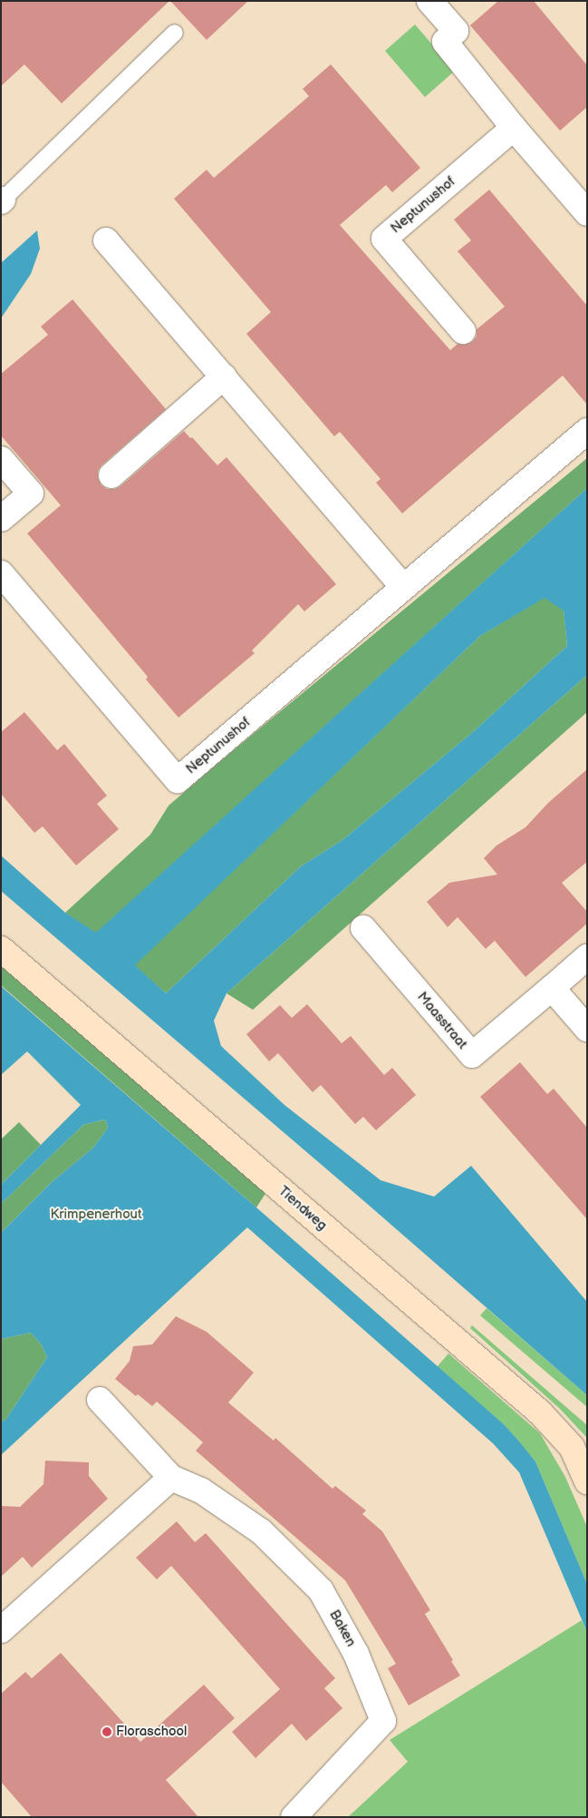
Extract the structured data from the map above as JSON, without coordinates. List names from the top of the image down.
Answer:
{
  "streets": {
    "street": [
      "Neptunushof",
      "Maasstraat",
      "Tiendweg",
      "Baken"
    ]
  },
  "parks": ["Krimpenerhout"],
  "places": ["Floraschool"]
}
